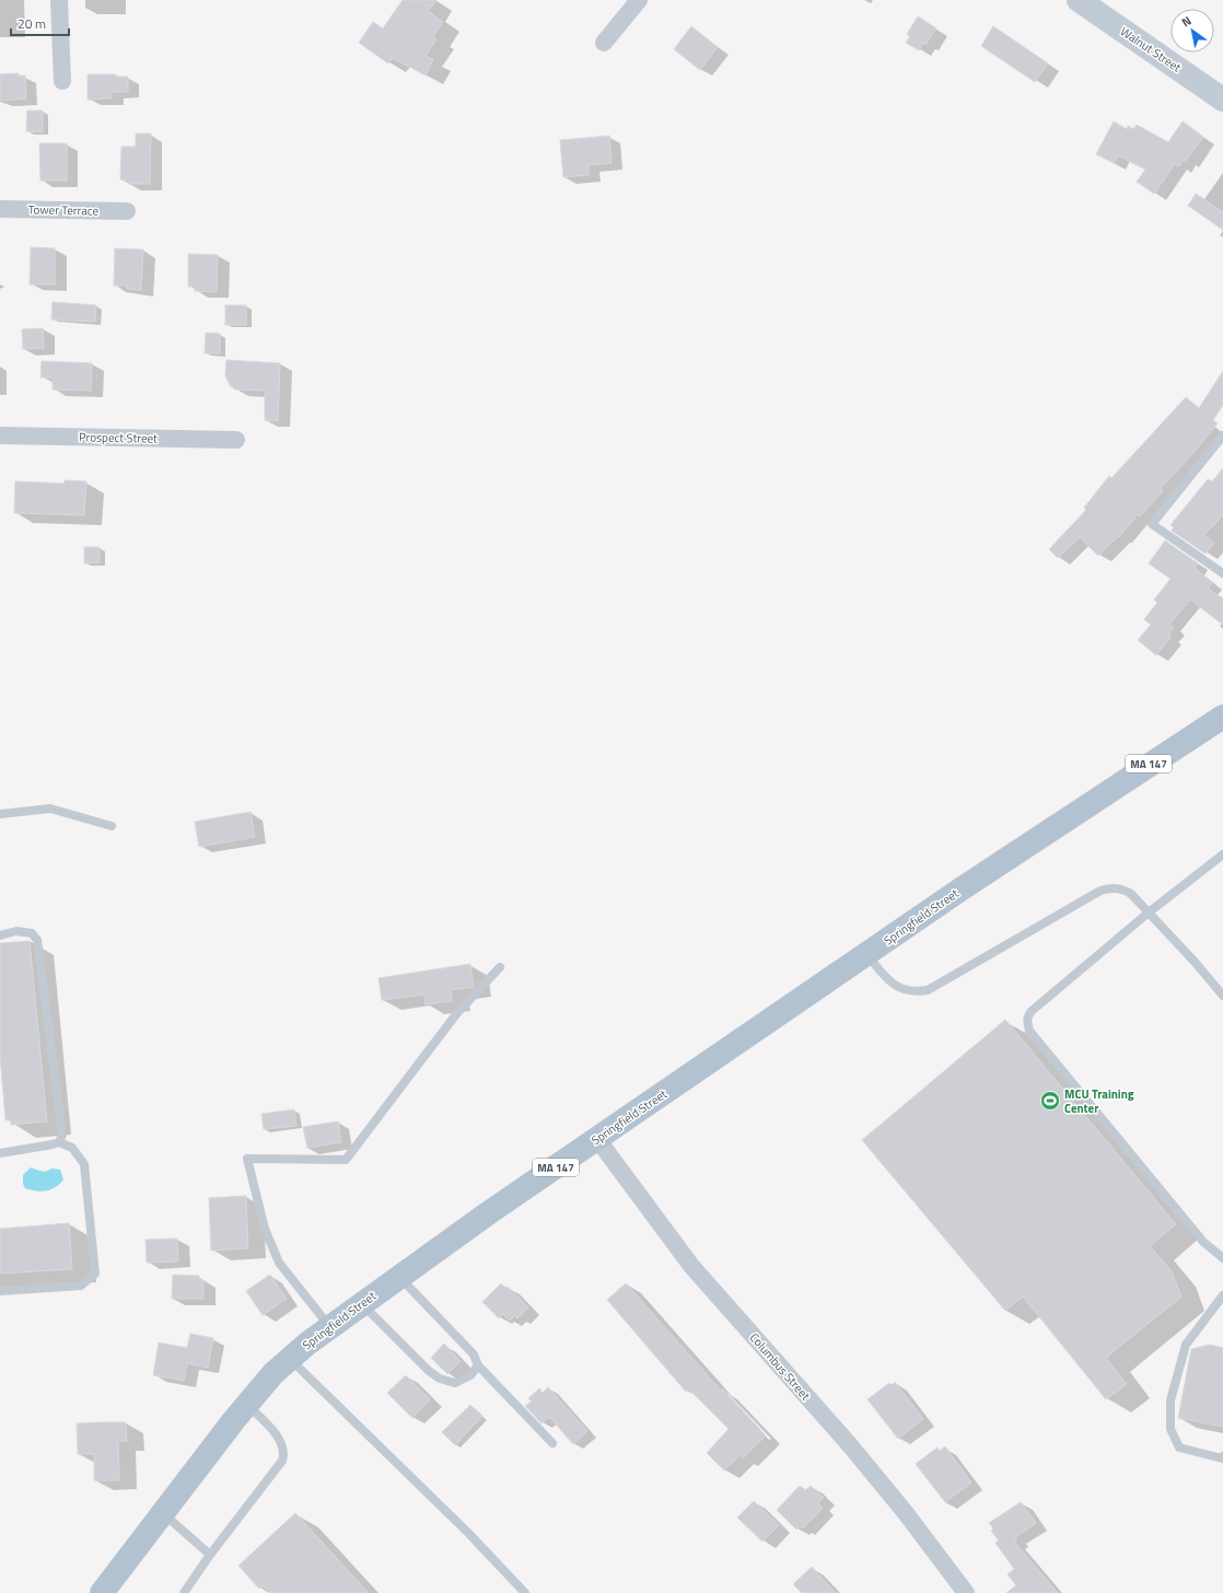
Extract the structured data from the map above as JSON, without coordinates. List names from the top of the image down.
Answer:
{
  "streets": {
    "main road": ["Walnut Street", "MA 147", "Springfield Street"],
    "street": ["Tower Terrace", "Prospect Street", "Columbus Street"]
  },
  "crossings": [
    ["Springfield Street", "Columbus Street"]
  ],
  "places": {
    "sports": ["MCU Training Center"]
  },
  "scale_bar": "20 m",
  "north": "top left"
}
